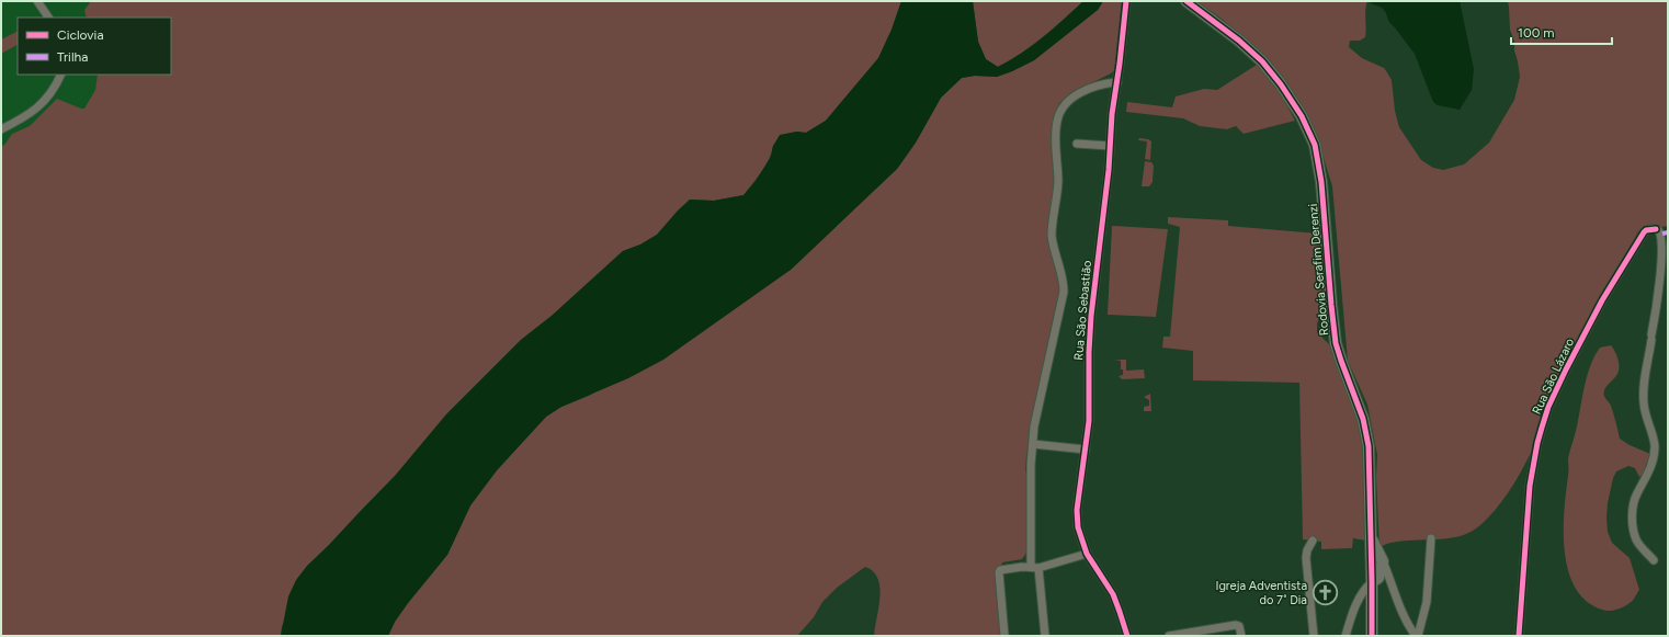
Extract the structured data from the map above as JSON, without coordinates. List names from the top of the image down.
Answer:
{
  "streets": {
    "main road": ["Rodovia Serafim Derenzi"],
    "street": ["Rua São Sebastião", "Rua São Lázaro"]
  },
  "places": {
    "church": ["Igreja Adventista do 7˚ Dia"]
  },
  "legend": ["Ciclovia", "Trilha"],
  "scale_bar": "100 m"
}
